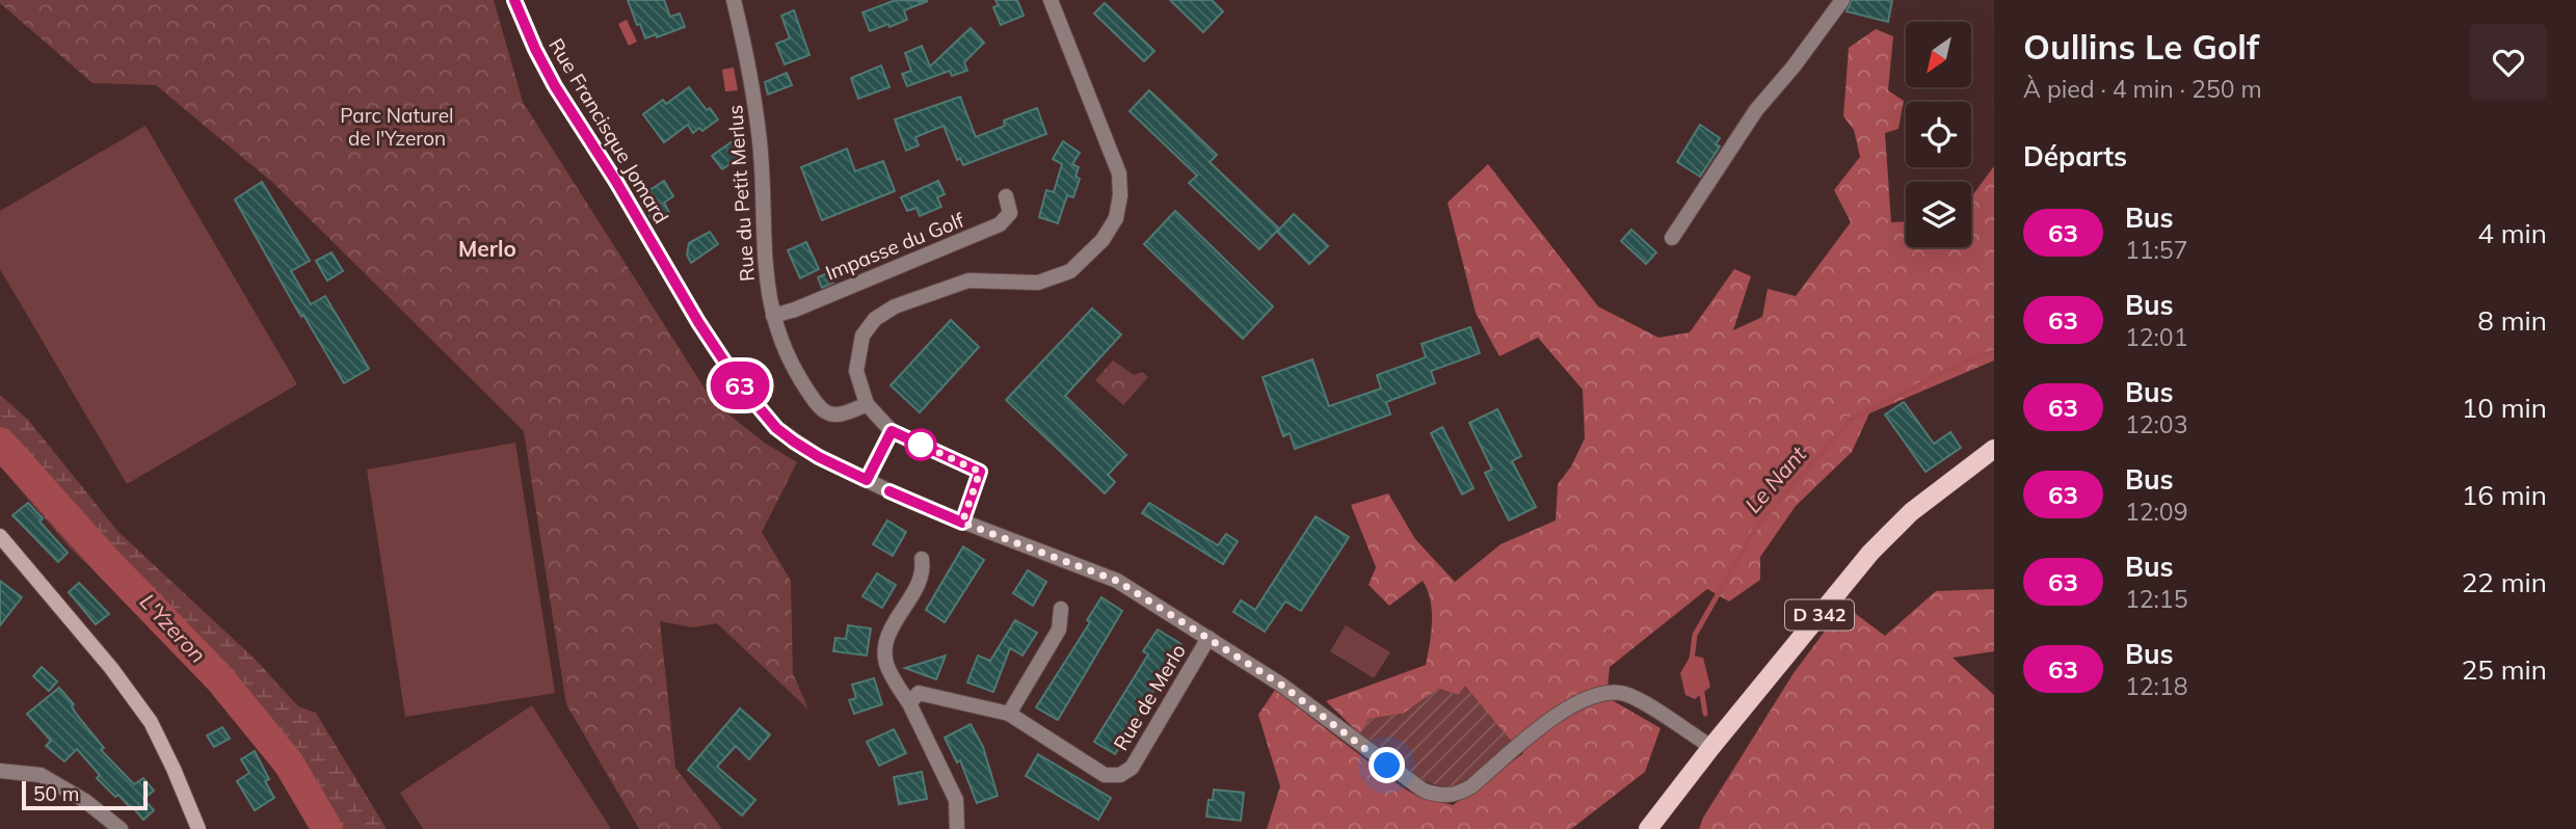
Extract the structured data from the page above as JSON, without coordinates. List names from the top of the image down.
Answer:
{
  "streets": {
    "main road": ["D 342"],
    "street": [
      "Rue Francisque Jomard",
      "Rue du Petit Merlus",
      "Impasse du Golf",
      "Rue de Merlo"
    ]
  },
  "crossings": [
    ["Rue Francisque Jomard", "D 342"],
    ["Rue Francisque Jomard", "Rue de Merlo"],
    ["Rue du Petit Merlus", "Impasse du Golf"]
  ],
  "districts": ["Merlo"],
  "water": ["Le Nant", "L'Yzeron"],
  "parks": ["Parc Naturel de l'Yzeron"],
  "lines": ["bus line 63"],
  "scale_bar": "50 m",
  "north": "bottom left",
  "page": {
    "on_map": "63",
    "heading": [
      ["Oullins Le Golf", "À pied · 4 min · 250 m"],
      "Départs"
    ],
    "list": [
      {
        "mark": "63",
        "name": "Bus",
        "note": "11:57",
        "value": "4 min"
      },
      {
        "mark": "63",
        "name": "Bus",
        "note": "12:01",
        "value": "8 min"
      },
      {
        "mark": "63",
        "name": "Bus",
        "note": "12:03",
        "value": "10 min"
      },
      {
        "mark": "63",
        "name": "Bus",
        "note": "12:09",
        "value": "16 min"
      },
      {
        "mark": "63",
        "name": "Bus",
        "note": "12:15",
        "value": "22 min"
      },
      {
        "mark": "63",
        "name": "Bus",
        "note": "12:18",
        "value": "25 min"
      }
    ],
    "scale": "50 m"
  }
}
